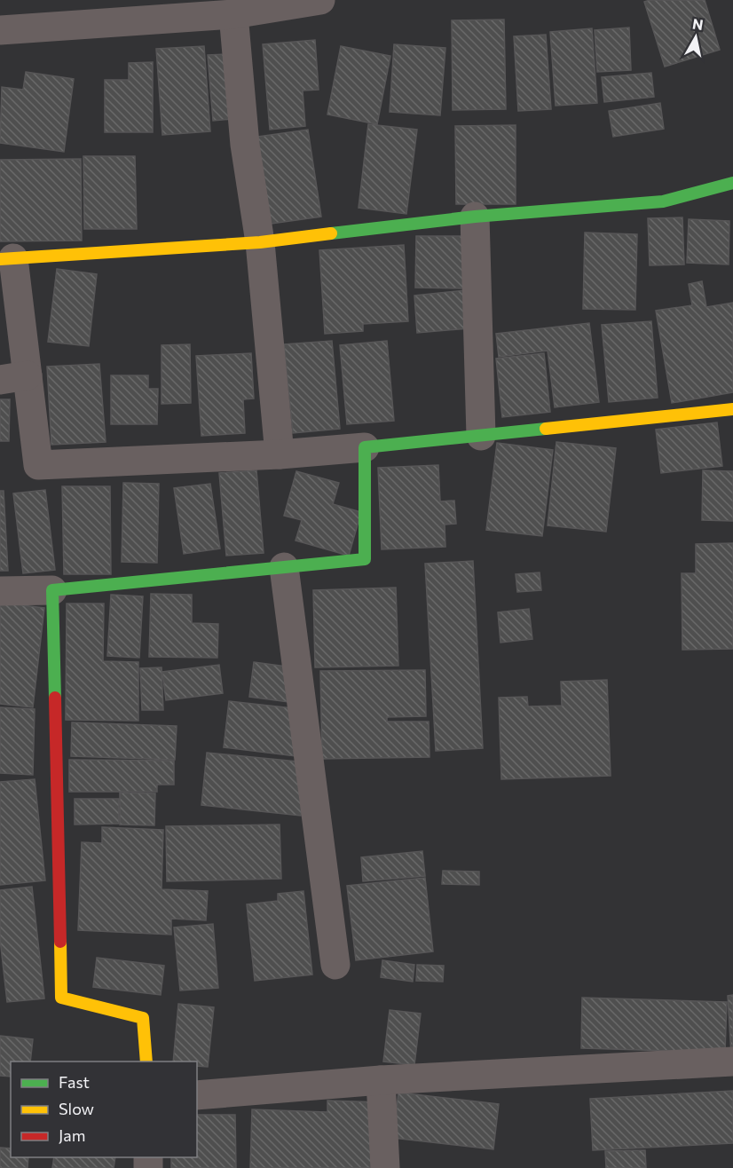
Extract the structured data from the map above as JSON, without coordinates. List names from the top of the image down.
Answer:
{
  "legend": ["Fast", "Slow", "Jam"],
  "north": "top"
}
